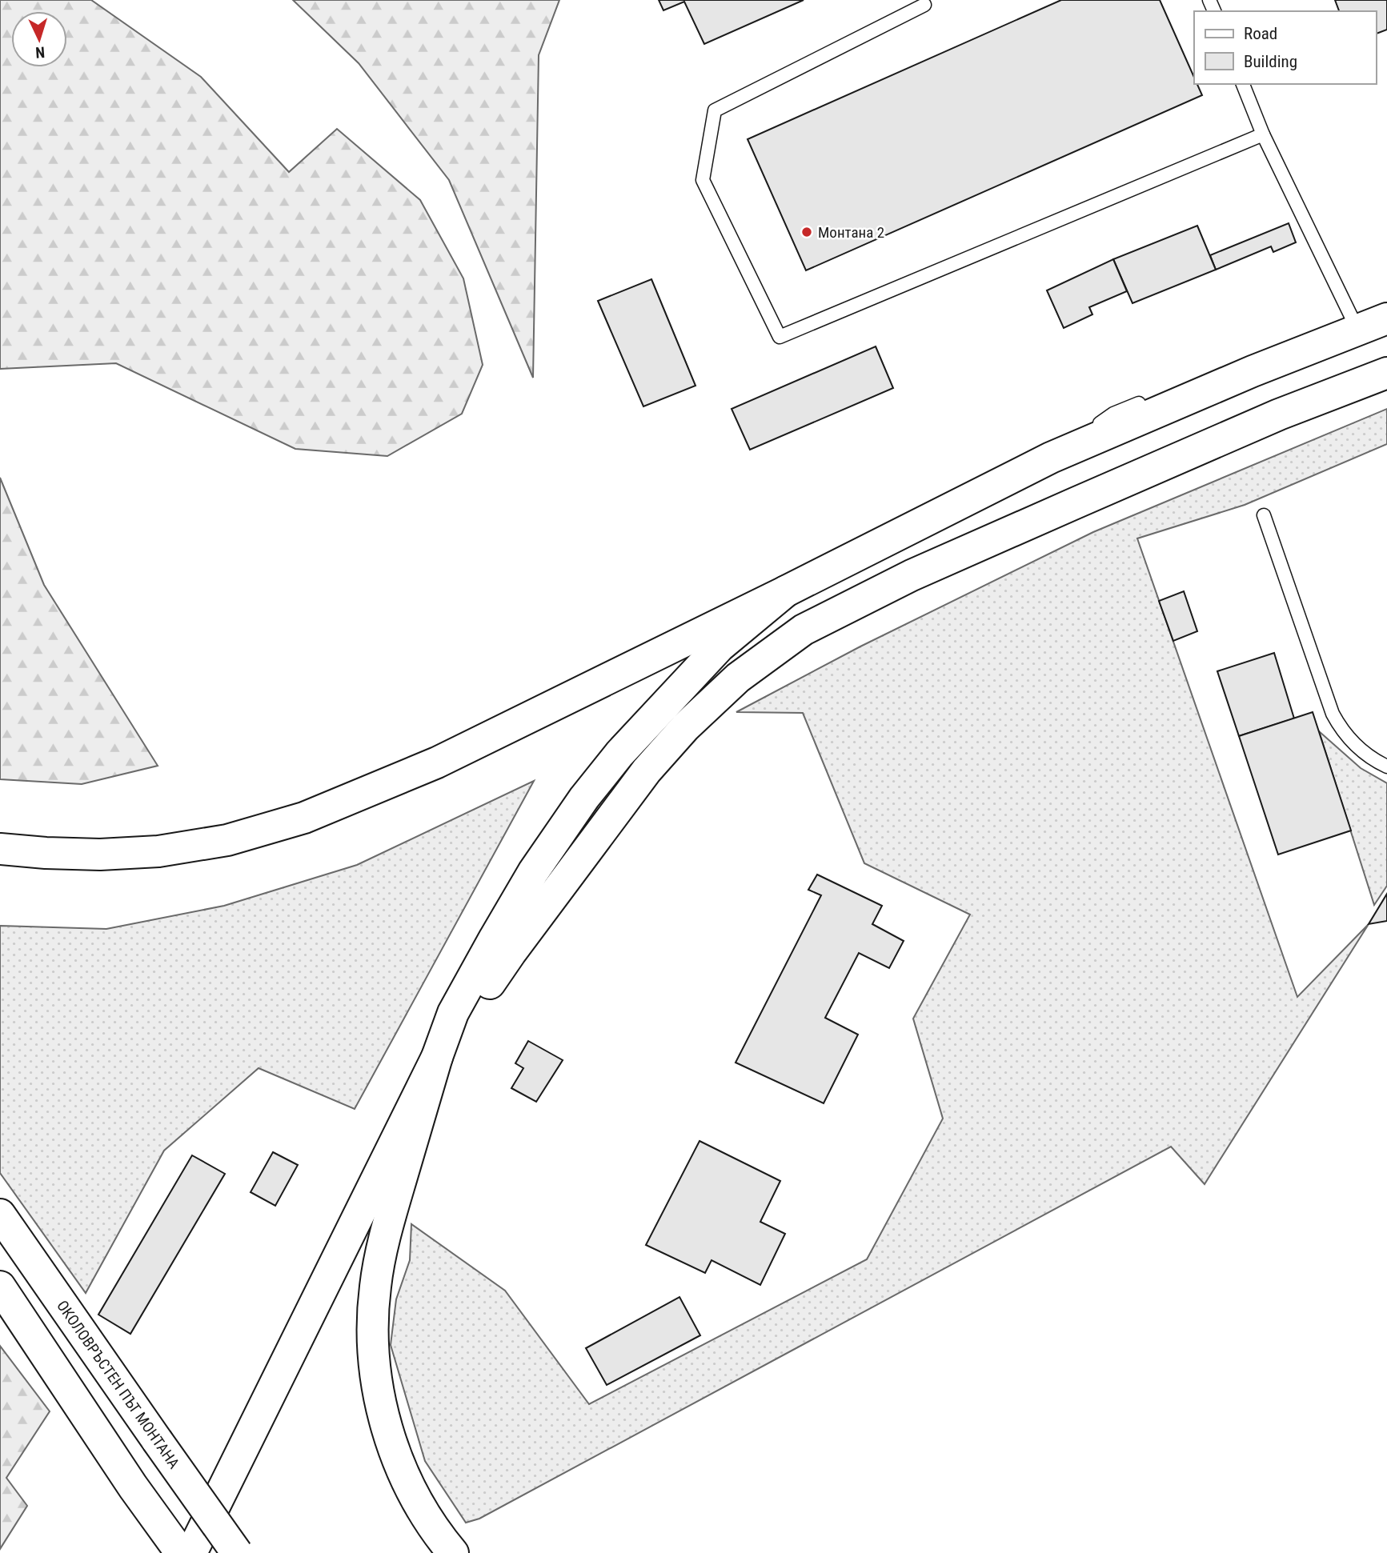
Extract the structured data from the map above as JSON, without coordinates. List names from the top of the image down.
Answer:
{
  "streets": {
    "main road": ["ОКОЛОВРЪСТЕН ПЪТ МОНТАНА"]
  },
  "places": ["Монтана 2"],
  "legend": ["Road", "Building"],
  "north": "bottom"
}
